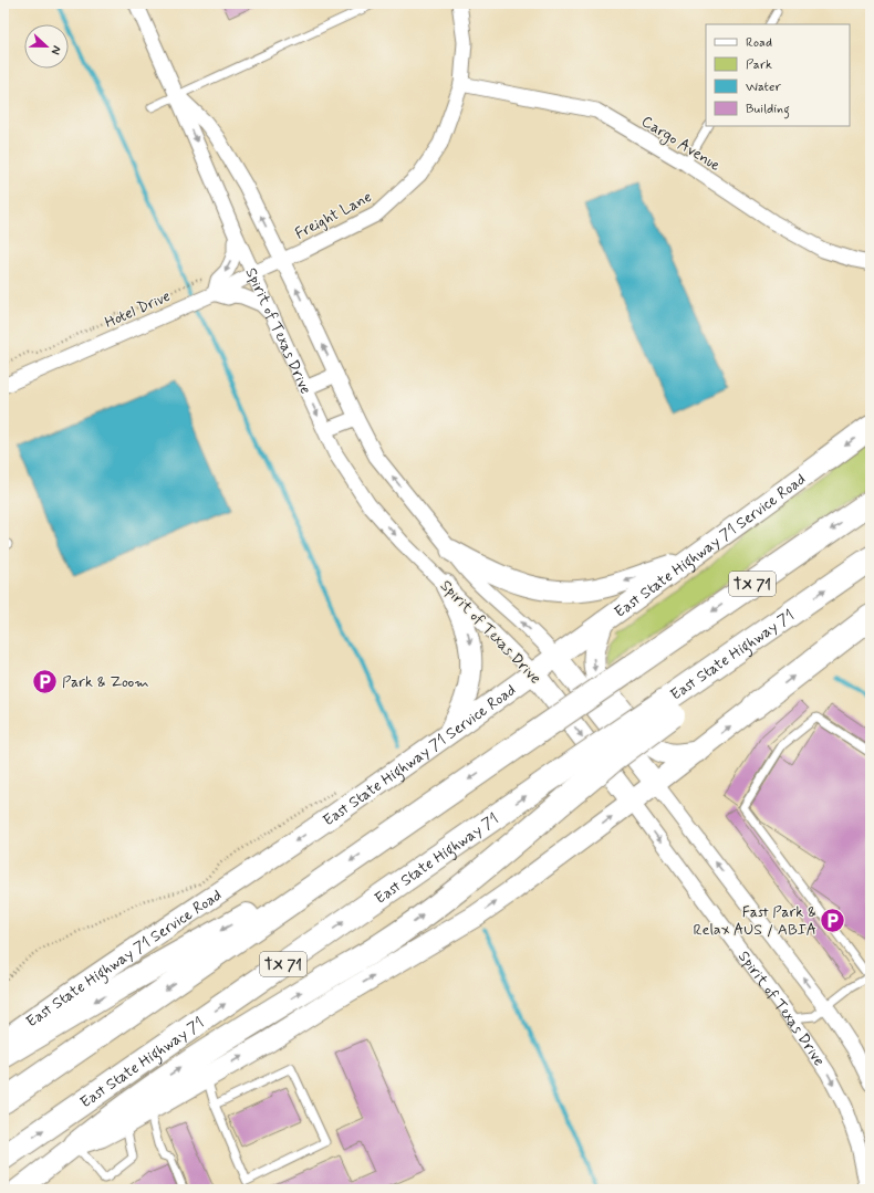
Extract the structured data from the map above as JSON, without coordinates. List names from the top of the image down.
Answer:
{
  "streets": {
    "highway": ["TX 71", "East State Highway 71"],
    "street": [
      "Cargo Avenue",
      "Freight Lane",
      "Hotel Drive",
      "Spirit of Texas Drive",
      "East State Highway 71 Service Road"
    ]
  },
  "crossings": [
    ["Cargo Avenue", "Freight Lane"],
    ["Freight Lane", "Hotel Drive"],
    ["Freight Lane", "Spirit of Texas Drive"],
    ["Hotel Drive", "Spirit of Texas Drive"],
    ["Spirit of Texas Drive", "East State Highway 71 Service Road"]
  ],
  "places": {
    "parking": ["Park & Zoom", "Fast Park & Relax AUS / ABIA"]
  },
  "legend": [
    "Road",
    "Park",
    "Water",
    "Building"
  ],
  "north": "right"
}
